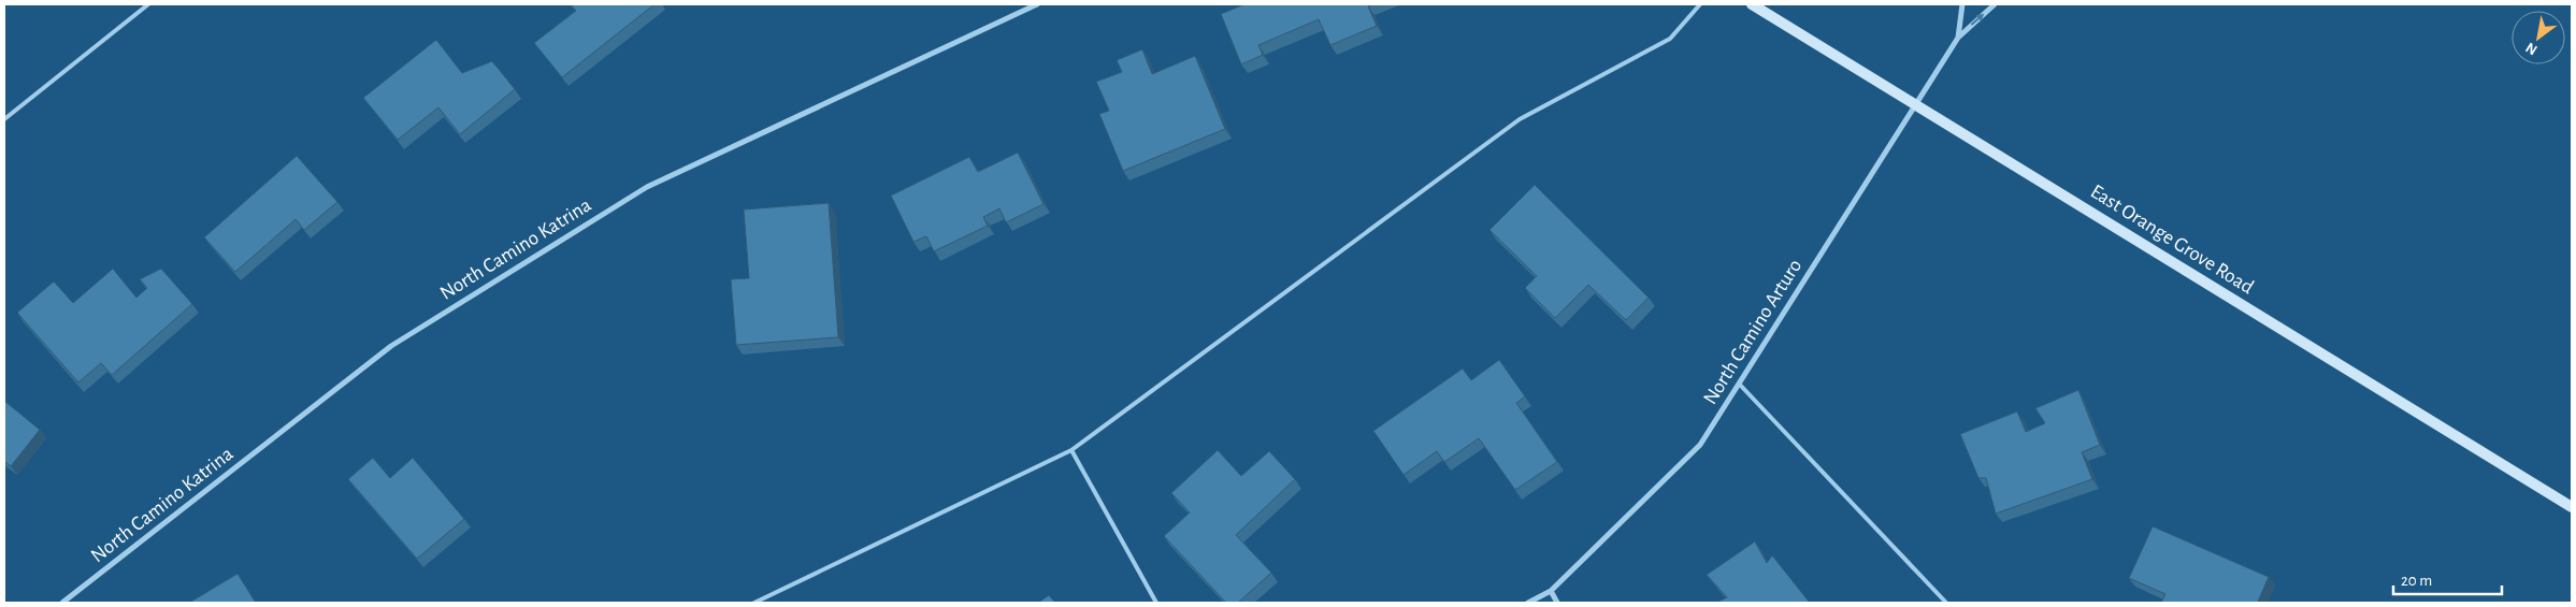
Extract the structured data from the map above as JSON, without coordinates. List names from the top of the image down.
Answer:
{
  "streets": {
    "main road": ["East Orange Grove Road"],
    "street": ["North Camino Katrina", "North Camino Arturo"]
  },
  "crossings": [
    ["East Orange Grove Road", "North Camino Arturo"]
  ],
  "scale_bar": "20 m",
  "north": "bottom left"
}
